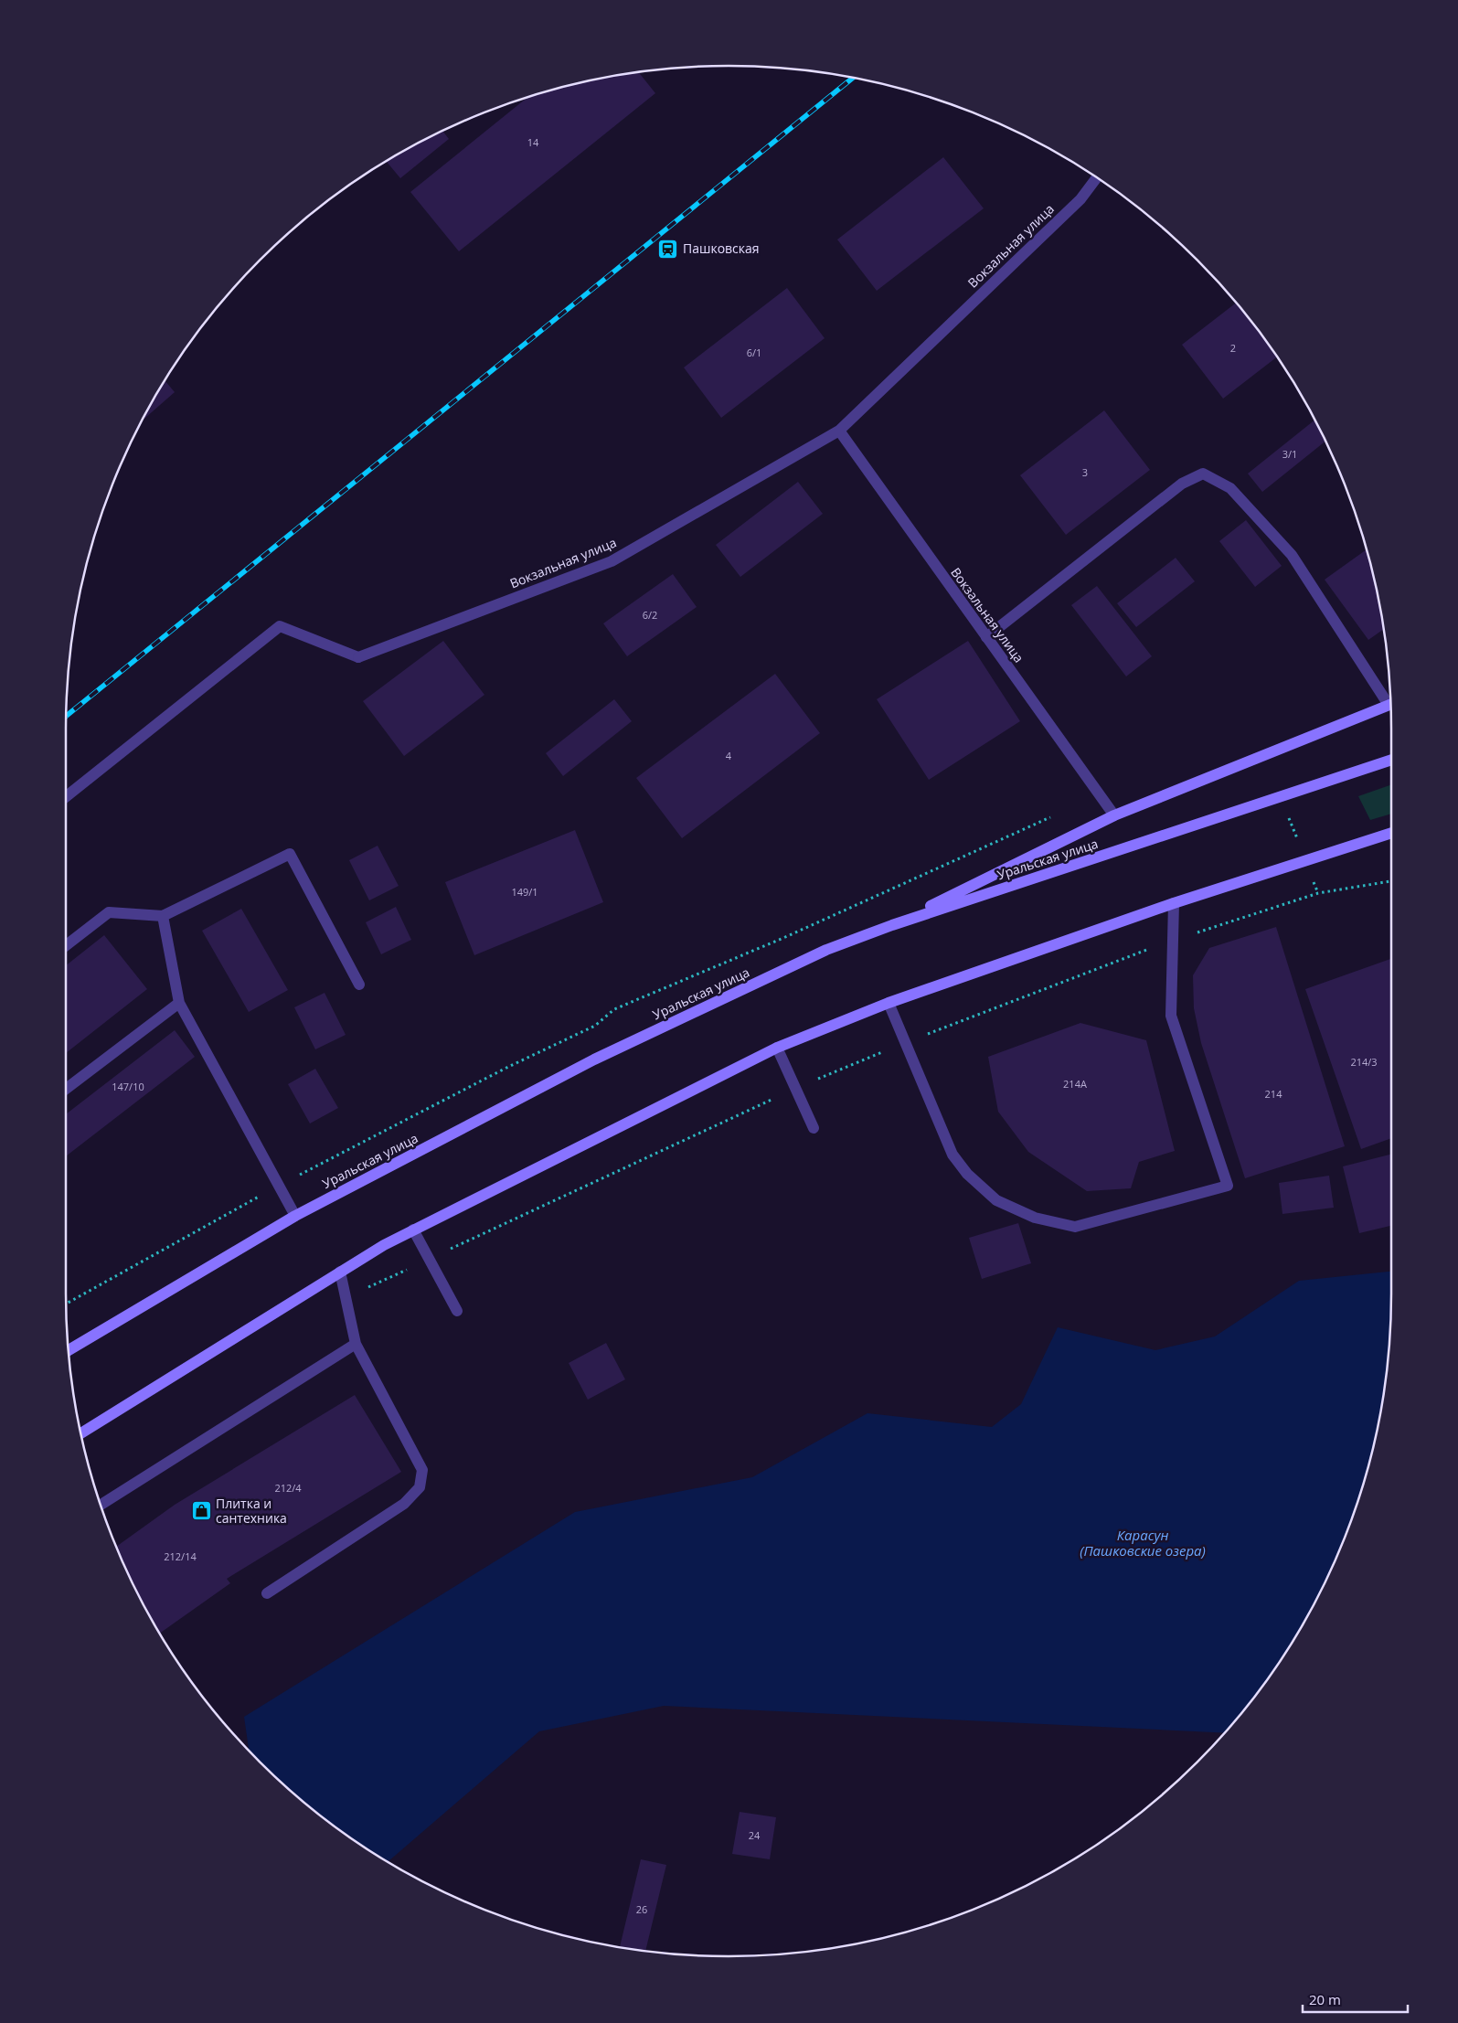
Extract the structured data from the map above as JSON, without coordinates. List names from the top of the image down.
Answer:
{
  "streets": {
    "main road": ["Уральская улица"],
    "street": ["Вокзальная улица"]
  },
  "water": ["Карасун (Пашковские озера)"],
  "places": {
    "station": ["Пашковская"],
    "shop": ["Плитка и сантехника"]
  },
  "house_numbers": [
    "14",
    "2",
    "6/1",
    "3/1",
    "3",
    "6/2",
    "4",
    "149/1",
    "214/3",
    "214А",
    "147/10",
    "214",
    "212/4",
    "212/14",
    "24",
    "26"
  ],
  "scale_bar": "20 m"
}
